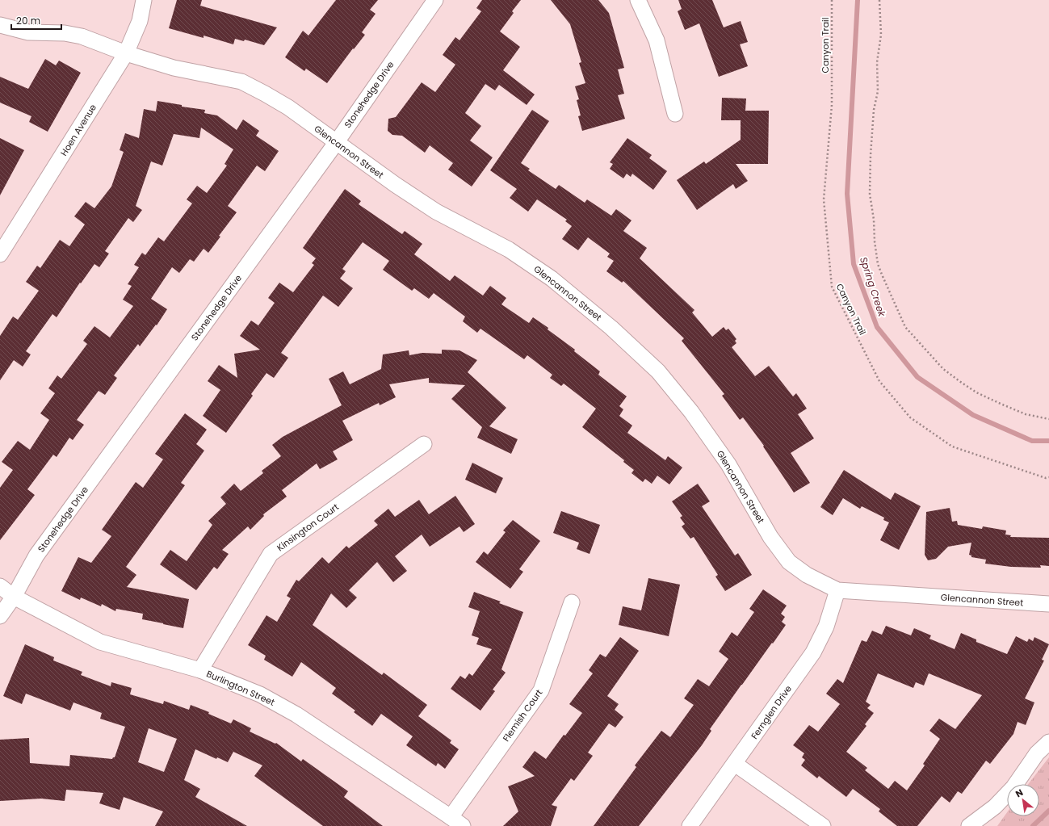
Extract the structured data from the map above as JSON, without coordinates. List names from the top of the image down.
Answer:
{
  "streets": {
    "street": [
      "Stonehedge Drive",
      "Hoen Avenue",
      "Glencannon Street",
      "Kinsington Court",
      "Burlington Street",
      "Fernglen Drive",
      "Flemish Court"
    ],
    "path": ["Canyon Trail"]
  },
  "crossings": [
    ["Stonehedge Drive", "Glencannon Street"],
    ["Stonehedge Drive", "Burlington Street"],
    ["Hoen Avenue", "Glencannon Street"],
    ["Glencannon Street", "Fernglen Drive"],
    ["Kinsington Court", "Burlington Street"],
    ["Burlington Street", "Flemish Court"]
  ],
  "water": ["Spring Creek"],
  "scale_bar": "20 m",
  "north": "top left"
}
